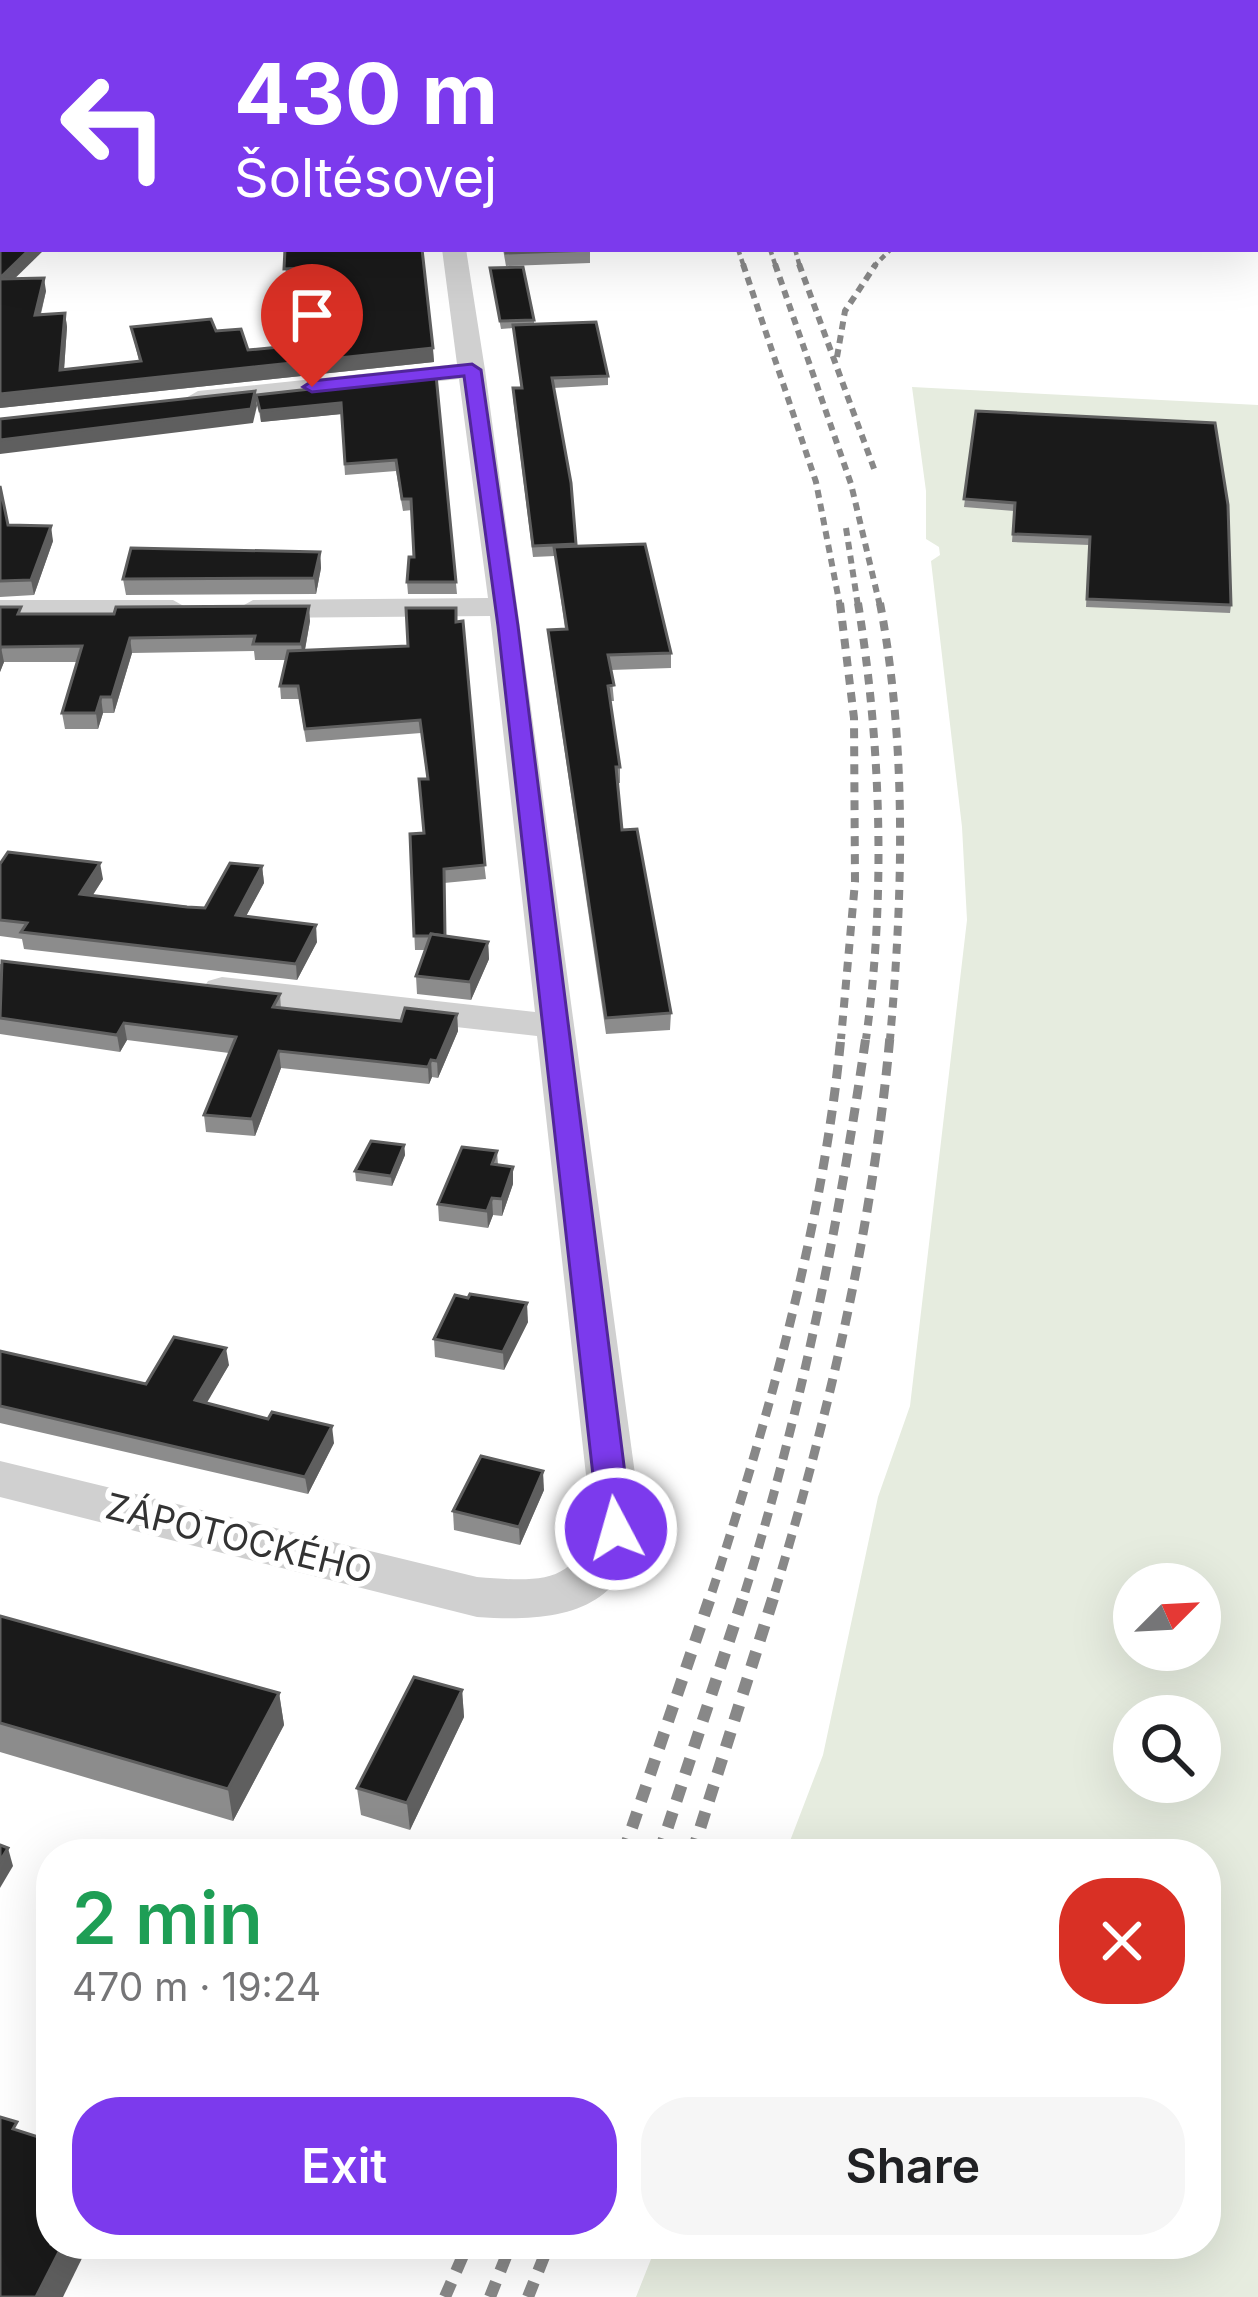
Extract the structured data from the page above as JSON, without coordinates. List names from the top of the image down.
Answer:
{
  "streets": {
    "street": ["ZÁPOTOCKÉHO"]
  },
  "north": "top right",
  "page": {
    "turn": ["430 m", "Šoltésovej"],
    "heading": ["2 min", "470 m · 19:24"],
    "buttons": ["Exit", "Share"]
  }
}
